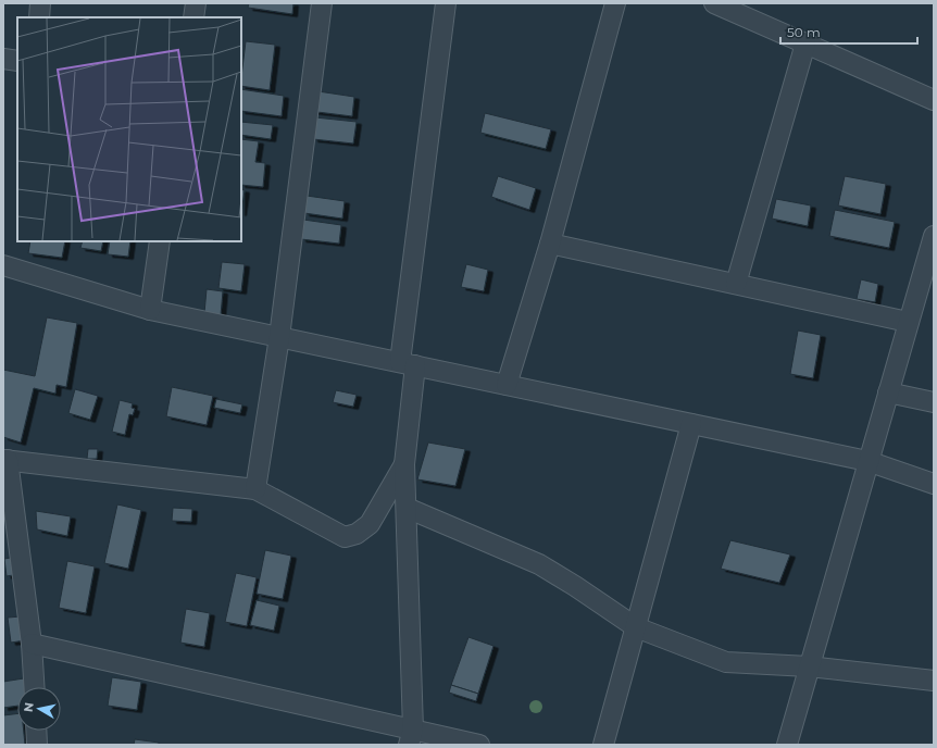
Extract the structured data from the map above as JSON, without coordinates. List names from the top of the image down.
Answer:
{
  "scale_bar": "50 m",
  "north": "left"
}
